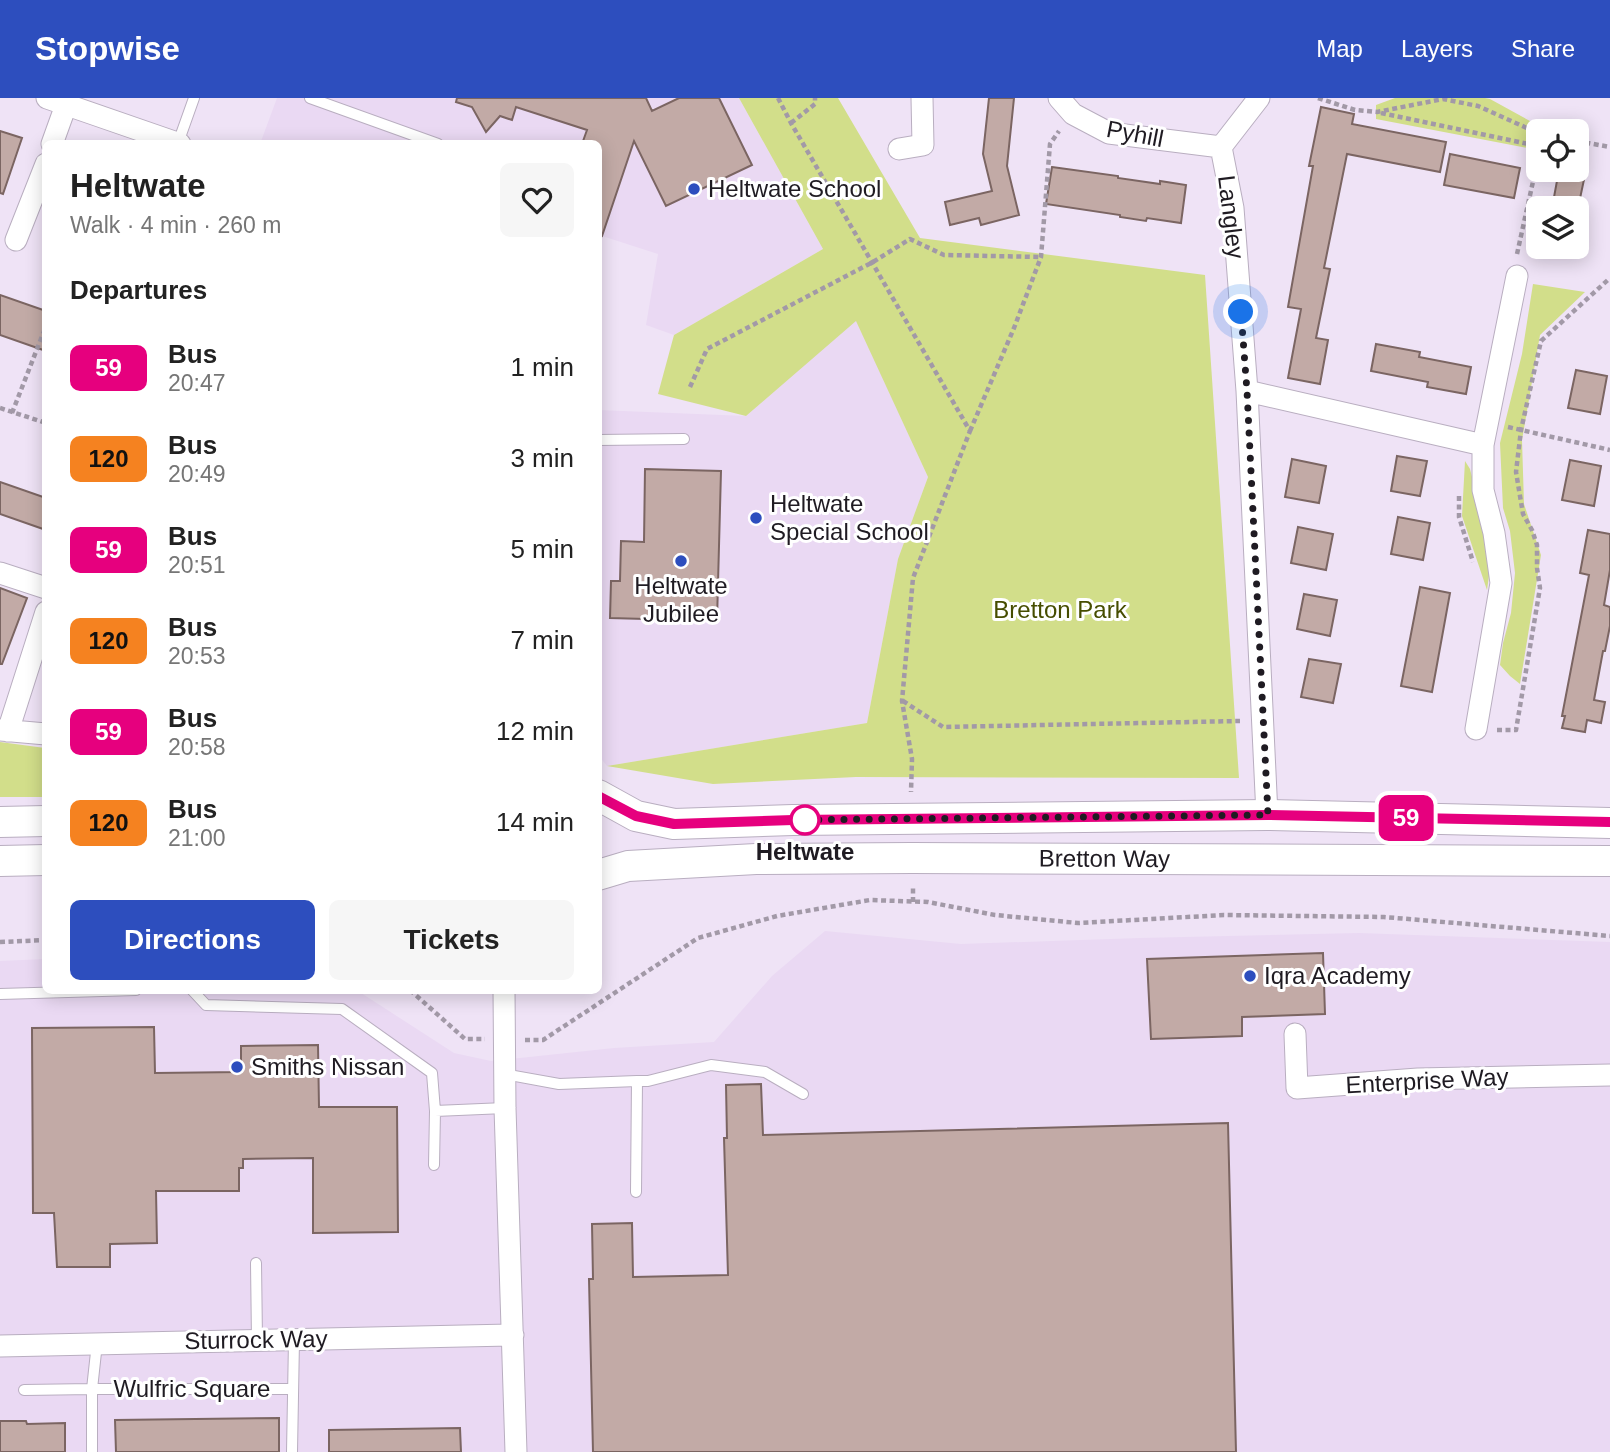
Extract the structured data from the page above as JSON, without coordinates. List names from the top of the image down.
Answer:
{
  "streets": {
    "street": [
      "Pyhill",
      "Langley",
      "Bretton Way",
      "Enterprise Way",
      "Sturrock Way"
    ],
    "lane": ["Wulfric Square"]
  },
  "crossings": [
    ["Pyhill", "Langley"],
    ["Langley", "Bretton Way"],
    ["Sturrock Way", "Wulfric Square"]
  ],
  "parks": ["Bretton Park"],
  "places": [
    "Heltwate School",
    "Heltwate Special School",
    "Heltwate Jubilee",
    "Heltwate",
    "Iqra Academy",
    "Smiths Nissan"
  ],
  "lines": ["bus line 59"],
  "page": {
    "header": "Stopwise",
    "nav": ["Map", "Layers", "Share"],
    "on_map": "59",
    "heading": [
      ["Heltwate", "Walk · 4 min · 260 m"],
      "Departures"
    ],
    "list": [
      {
        "mark": "59",
        "name": "Bus",
        "note": "20:47",
        "value": "1 min"
      },
      {
        "mark": "120",
        "name": "Bus",
        "note": "20:49",
        "value": "3 min"
      },
      {
        "mark": "59",
        "name": "Bus",
        "note": "20:51",
        "value": "5 min"
      },
      {
        "mark": "120",
        "name": "Bus",
        "note": "20:53",
        "value": "7 min"
      },
      {
        "mark": "59",
        "name": "Bus",
        "note": "20:58",
        "value": "12 min"
      },
      {
        "mark": "120",
        "name": "Bus",
        "note": "21:00",
        "value": "14 min"
      }
    ],
    "buttons": ["Directions", "Tickets"]
  }
}
